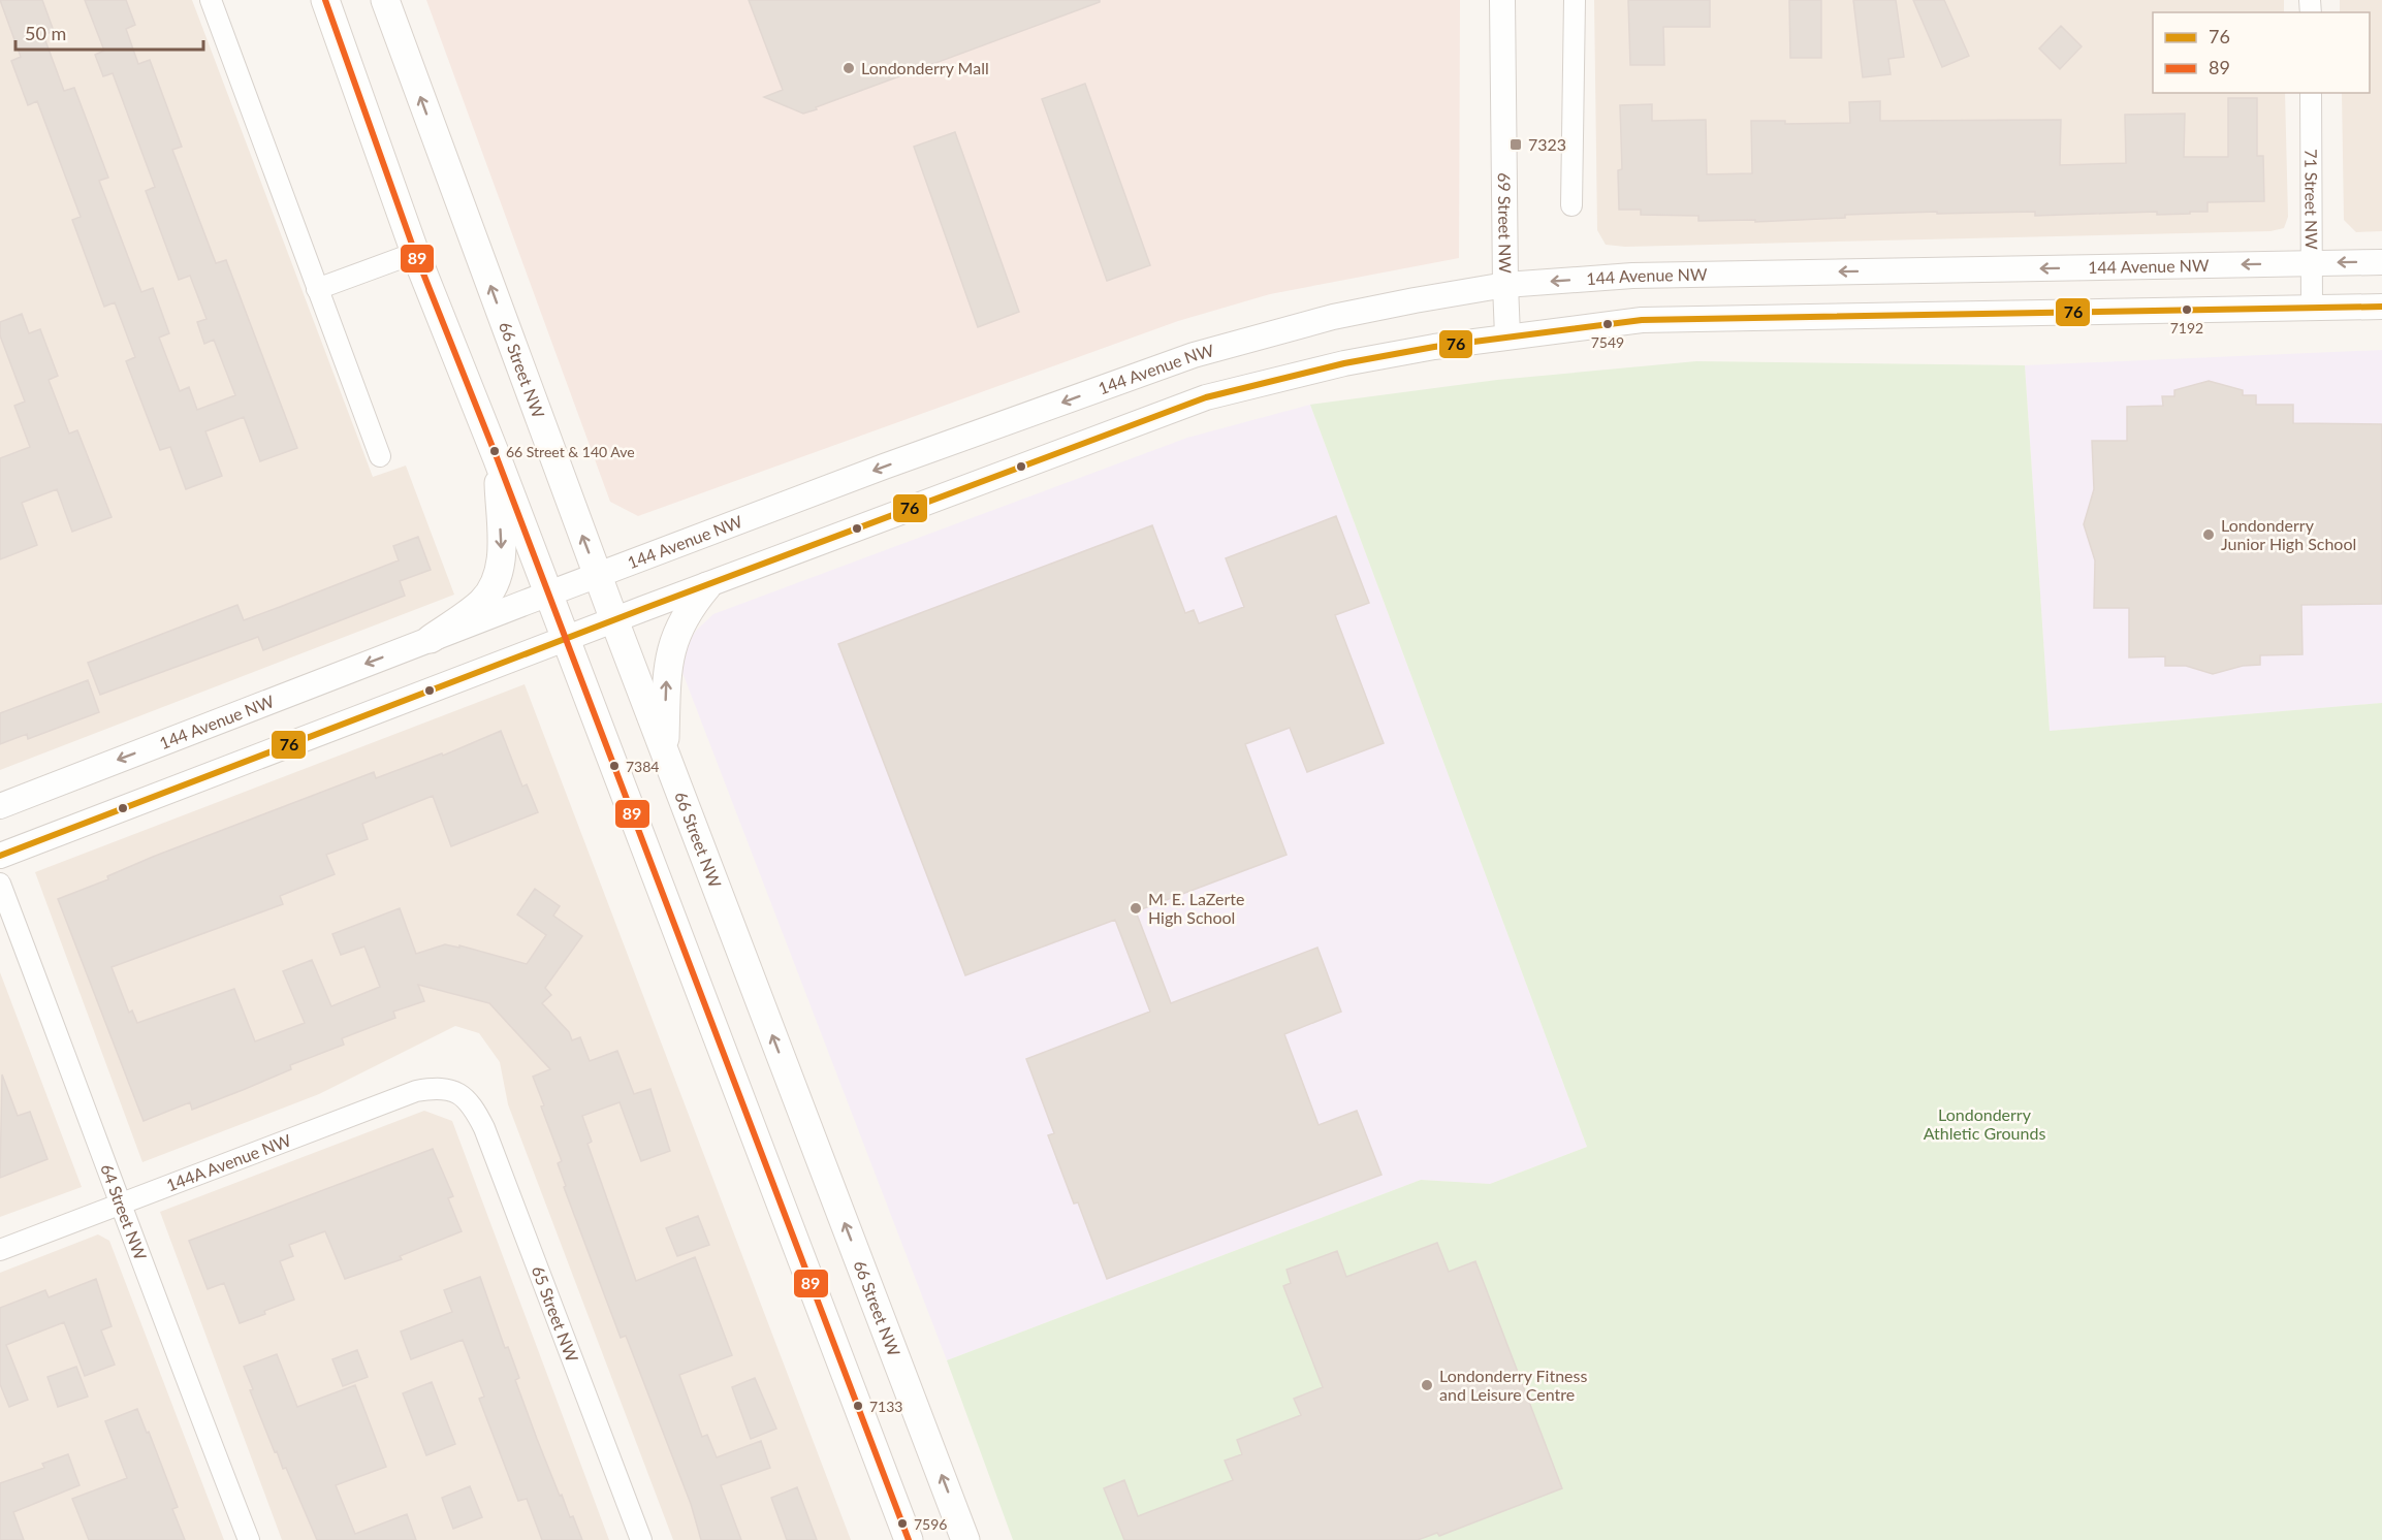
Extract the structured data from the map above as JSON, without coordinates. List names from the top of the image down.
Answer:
{
  "streets": {
    "main road": ["66 Street NW"],
    "street": [
      "71 Street NW",
      "69 Street NW",
      "144 Avenue NW",
      "144A Avenue NW",
      "64 Street NW",
      "65 Street NW"
    ]
  },
  "crossings": [
    ["71 Street NW", "144 Avenue NW"],
    ["69 Street NW", "144 Avenue NW"],
    ["144 Avenue NW", "66 Street NW"],
    ["144A Avenue NW", "64 Street NW"],
    ["144A Avenue NW", "65 Street NW"]
  ],
  "parks": ["Londonderry Athletic Grounds"],
  "places": {
    "other": [
      "Londonderry Mall",
      "7192",
      "7549",
      "66 Street & 140 Ave",
      "Londonderry Junior High School",
      "7384",
      "M. E. LaZerte High School",
      "Londonderry Fitness and Leisure Centre",
      "7133",
      "7596"
    ],
    "transit": ["7323"]
  },
  "lines": ["transit line 89", "transit line 76"],
  "legend": ["76", "89"],
  "scale_bar": "50 m"
}
